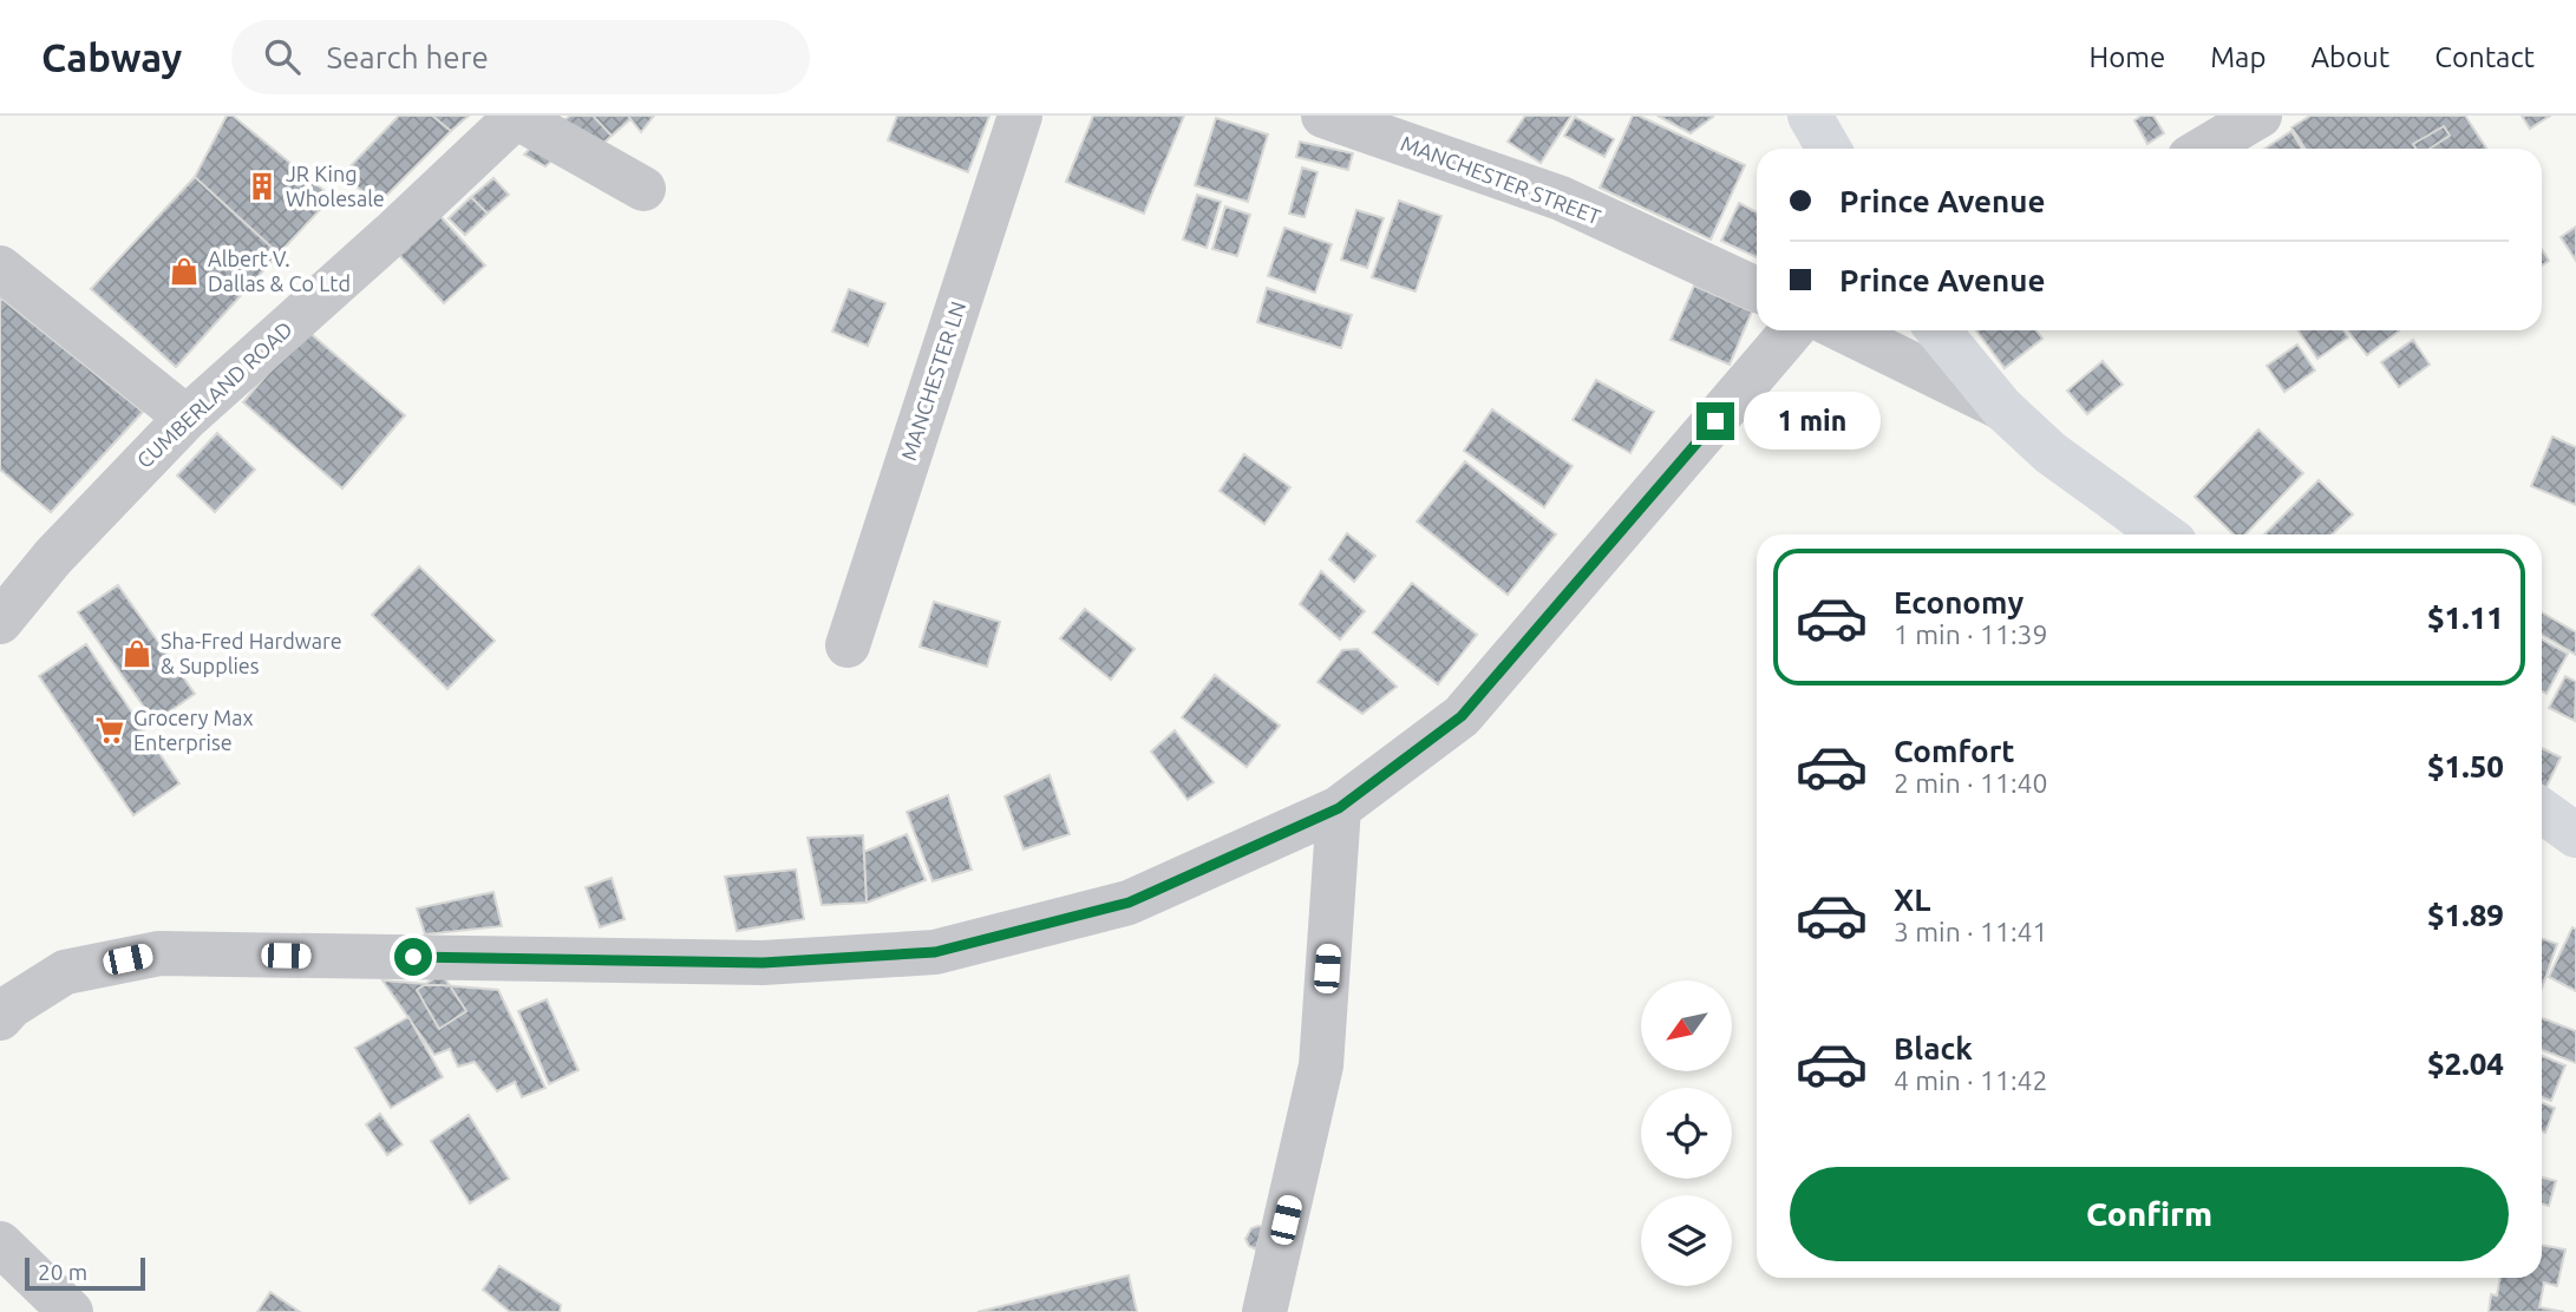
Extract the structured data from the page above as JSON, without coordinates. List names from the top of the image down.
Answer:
{
  "streets": {
    "street": ["MANCHESTER STREET", "MANCHESTER LN", "CUMBERLAND ROAD"]
  },
  "places": {
    "building": ["JR King Wholesale"],
    "shop": ["Albert V. Dallas & Co Ltd", "Sha-Fred Hardware & Supplies"],
    "supermarket": ["Grocery Max Enterprise"]
  },
  "scale_bar": "20 m",
  "north": "bottom left",
  "page": {
    "header": "Cabway",
    "search": "Search here",
    "nav": [
      "Home",
      "Map",
      "About",
      "Contact"
    ],
    "banner": ["Prince Avenue", "Prince Avenue"],
    "bubble": "1 min",
    "list": [
      {
        "name": "Economy",
        "note": "1 min · 11:39",
        "value": "$1.11"
      },
      {
        "name": "Comfort",
        "note": "2 min · 11:40",
        "value": "$1.50"
      },
      {
        "name": "XL",
        "note": "3 min · 11:41",
        "value": "$1.89"
      },
      {
        "name": "Black",
        "note": "4 min · 11:42",
        "value": "$2.04"
      }
    ],
    "buttons": "Confirm",
    "scale": "20 m"
  }
}
